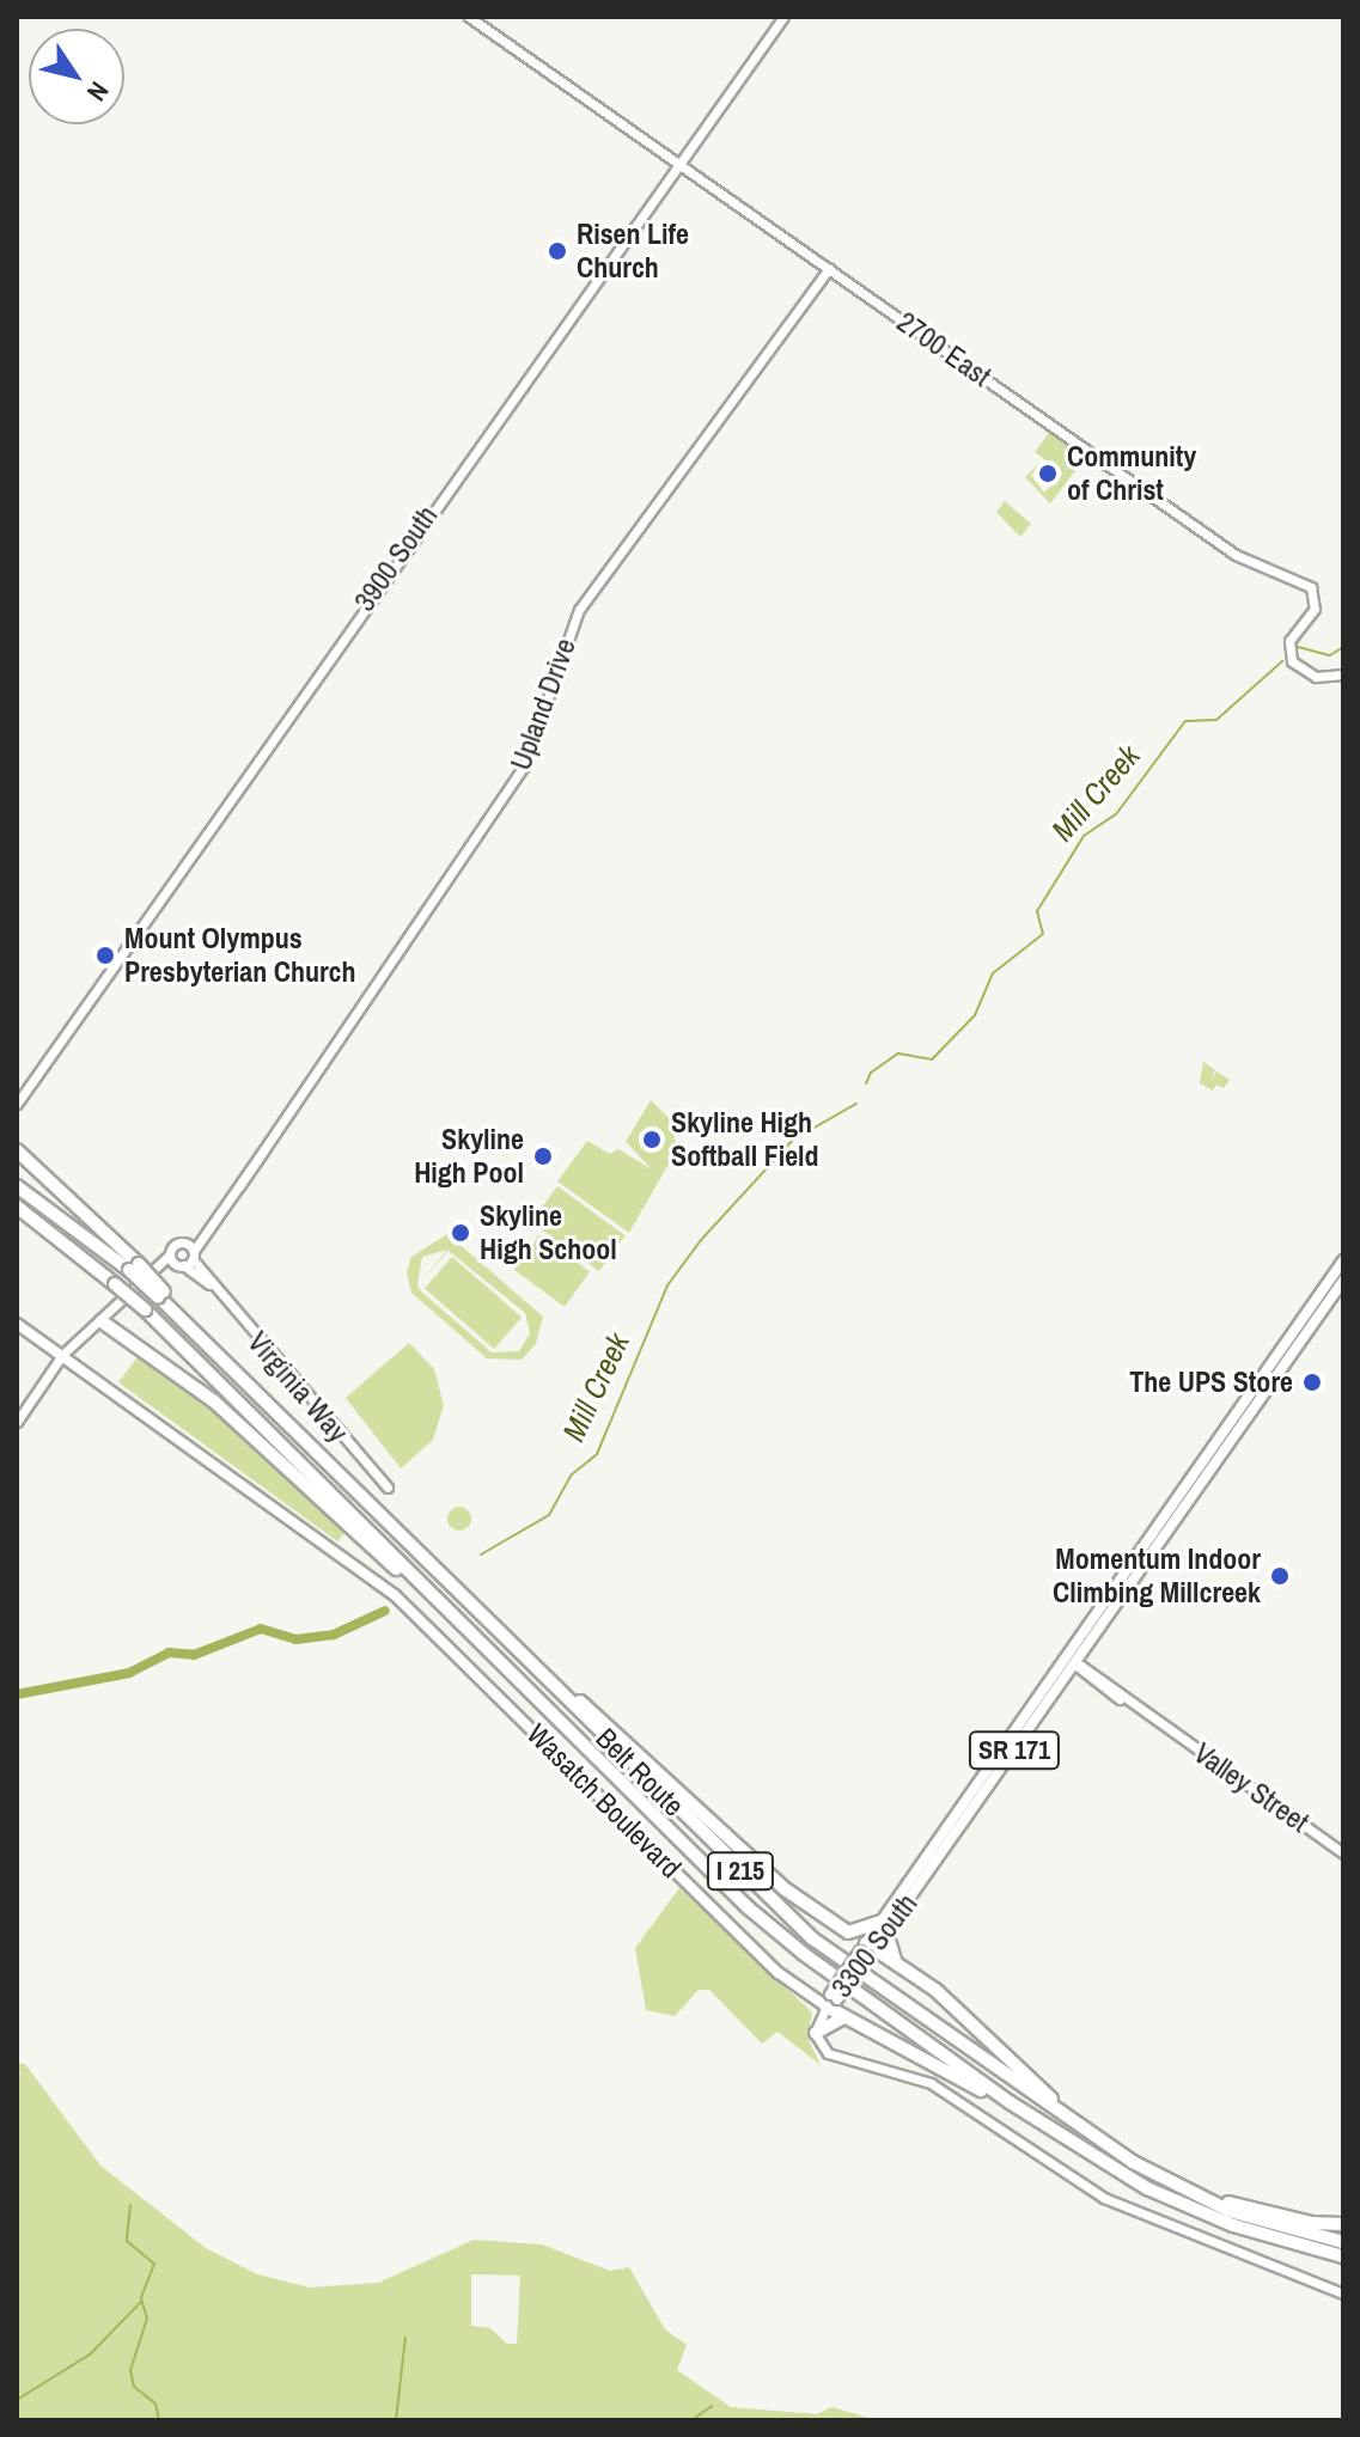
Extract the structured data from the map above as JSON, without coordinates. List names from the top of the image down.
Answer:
{
  "streets": {
    "highway": ["Belt Route", "I 215"],
    "main road": ["SR 171", "Wasatch Boulevard", "3300 South"],
    "street": [
      "2700 East",
      "3900 South",
      "Upland Drive",
      "Virginia Way",
      "Valley Street"
    ]
  },
  "crossings": [
    ["2700 East", "3900 South"],
    ["2700 East", "Upland Drive"],
    ["Upland Drive", "Virginia Way"],
    ["Valley Street", "3300 South"],
    ["Wasatch Boulevard", "3300 South"]
  ],
  "water": ["Mill Creek"],
  "places": [
    "Risen Life Church",
    "Community of Christ",
    "Mount Olympus Presbyterian Church",
    "Skyline High Softball Field",
    "Skyline High Pool",
    "Skyline High School",
    "The UPS Store",
    "Momentum Indoor Climbing Millcreek"
  ],
  "north": "bottom right"
}
